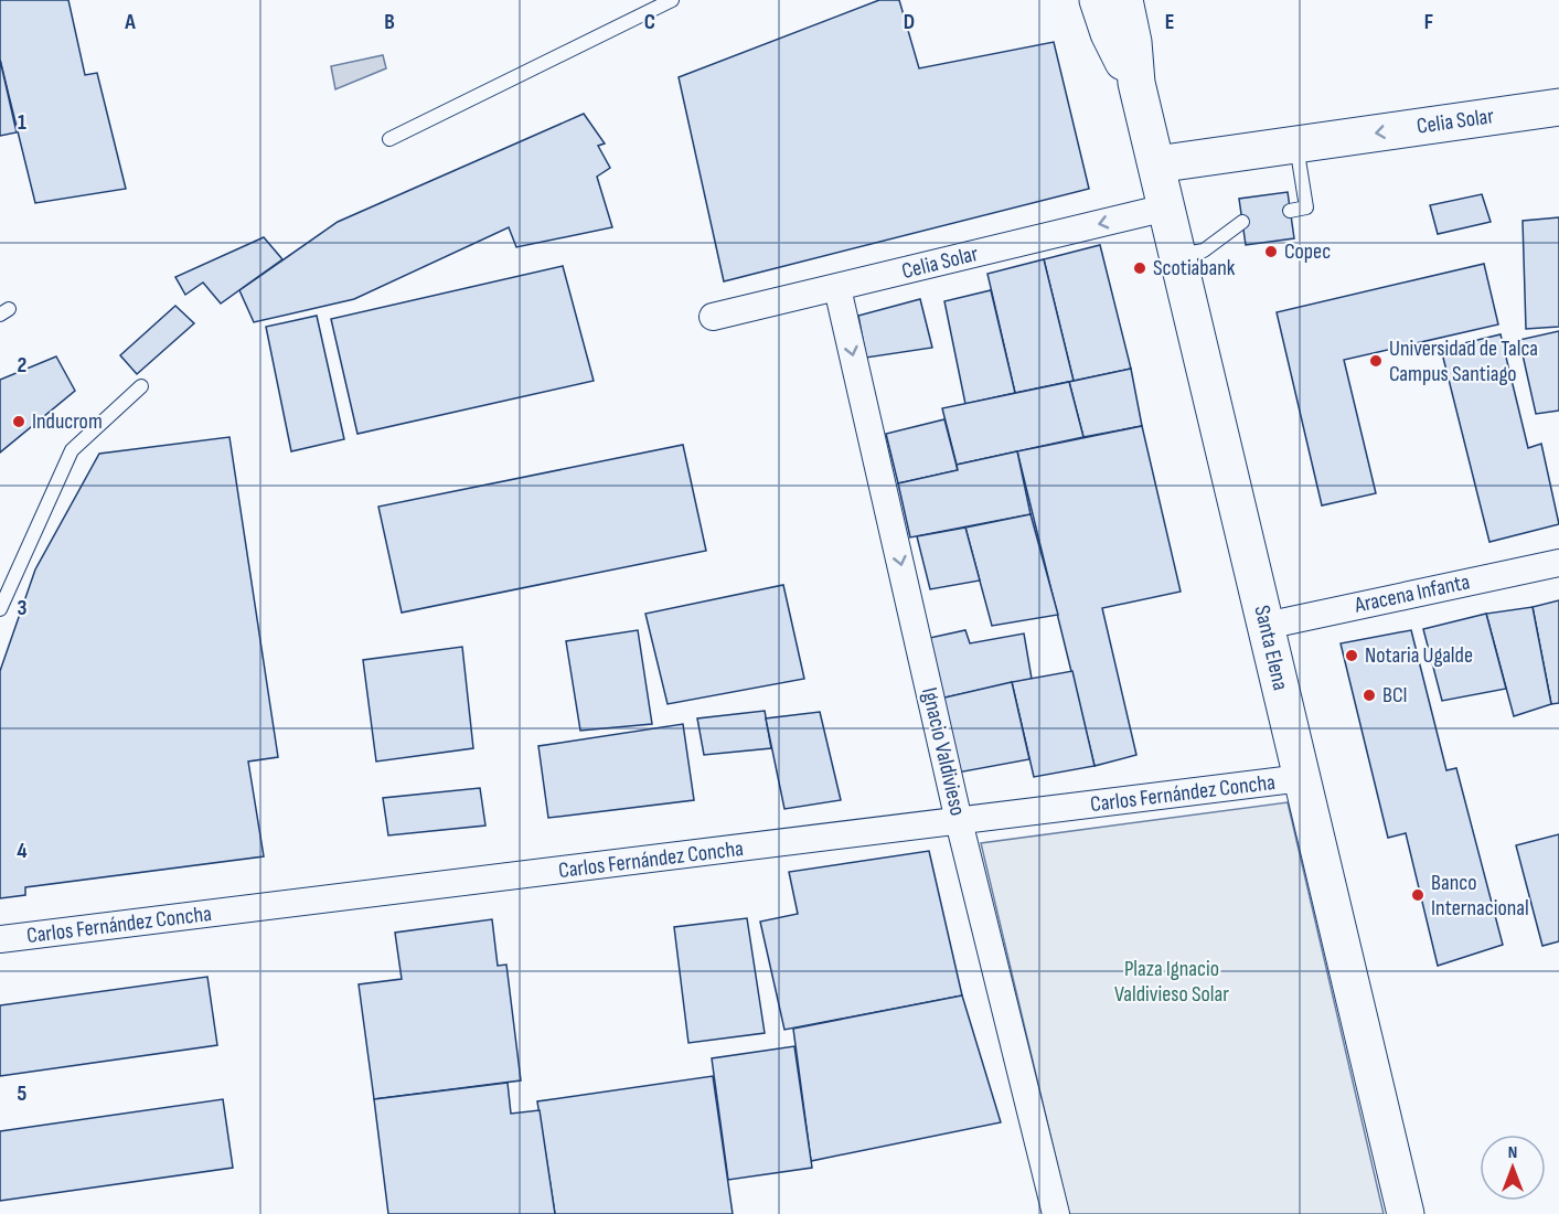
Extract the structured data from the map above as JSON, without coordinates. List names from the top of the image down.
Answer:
{
  "streets": {
    "main road": ["Celia Solar", "Santa Elena"],
    "street": ["Aracena Infanta", "Ignacio Valdivieso", "Carlos Fernández Concha"]
  },
  "crossings": [
    ["Celia Solar", "Santa Elena"],
    ["Celia Solar", "Ignacio Valdivieso"],
    ["Aracena Infanta", "Santa Elena"],
    ["Santa Elena", "Carlos Fernández Concha"],
    ["Ignacio Valdivieso", "Carlos Fernández Concha"]
  ],
  "one_way": ["Celia Solar", "Ignacio Valdivieso"],
  "parks": ["Plaza Ignacio Valdivieso Solar"],
  "places": [
    "Copec",
    "Scotiabank",
    "Universidad de Talca Campus Santiago",
    "Inducrom",
    "Notaria Ugalde",
    "BCI",
    "Banco Internacional"
  ],
  "north": "top",
  "grid": {
    "columns": [
      "A",
      "B",
      "C",
      "D",
      "E",
      "F"
    ],
    "rows": [
      "1",
      "2",
      "3",
      "4",
      "5"
    ]
  }
}
